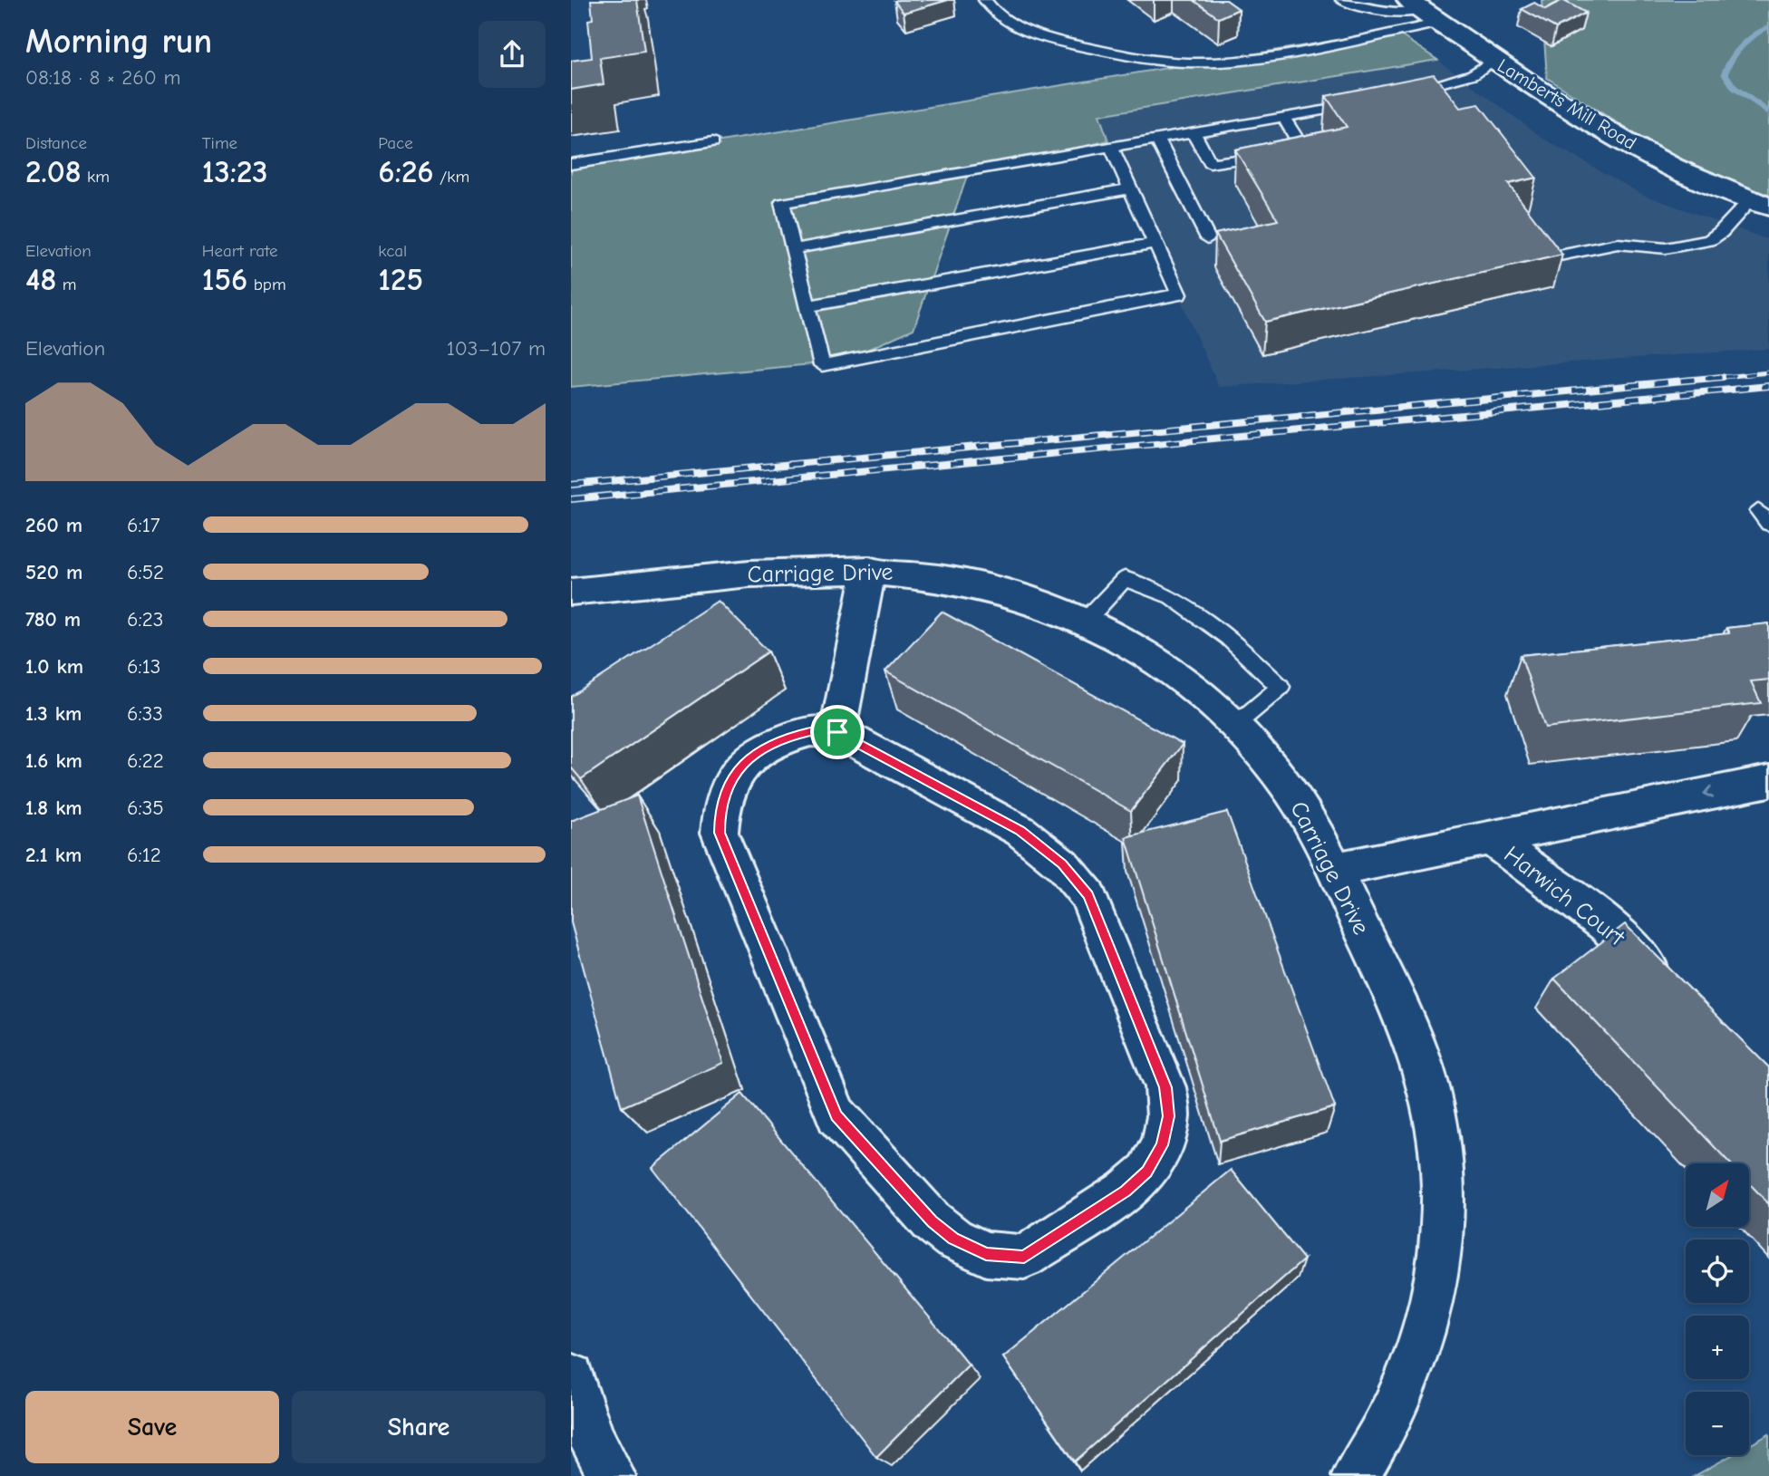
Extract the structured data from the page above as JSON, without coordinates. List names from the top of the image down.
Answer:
{
  "streets": {
    "street": ["Lamberts Mill Road", "Carriage Drive", "Harwich Court"]
  },
  "crossings": [
    ["Carriage Drive", "Harwich Court"]
  ],
  "one_way": ["Harwich Court"],
  "north": "top right",
  "page": {
    "heading": ["Morning run", "08:18 · 8 × 260 m"],
    "stats": [
      ["Distance", "2.08 km"],
      ["Time", "13:23"],
      ["Pace", "6:26 /km"],
      ["Elevation", "48 m"],
      ["Heart rate", "156 bpm"],
      ["kcal", "125"]
    ],
    "chart": ["Elevation", "103–107 m"],
    "list": [
      {
        "name": "260 m",
        "note": "6:17"
      },
      {
        "name": "520 m",
        "note": "6:52"
      },
      {
        "name": "780 m",
        "note": "6:23"
      },
      {
        "name": "1.0 km",
        "note": "6:13"
      },
      {
        "name": "1.3 km",
        "note": "6:33"
      },
      {
        "name": "1.6 km",
        "note": "6:22"
      },
      {
        "name": "1.8 km",
        "note": "6:35"
      },
      {
        "name": "2.1 km",
        "note": "6:12"
      }
    ],
    "map_buttons": ["+", "−"],
    "buttons": ["Save", "Share"]
  }
}
